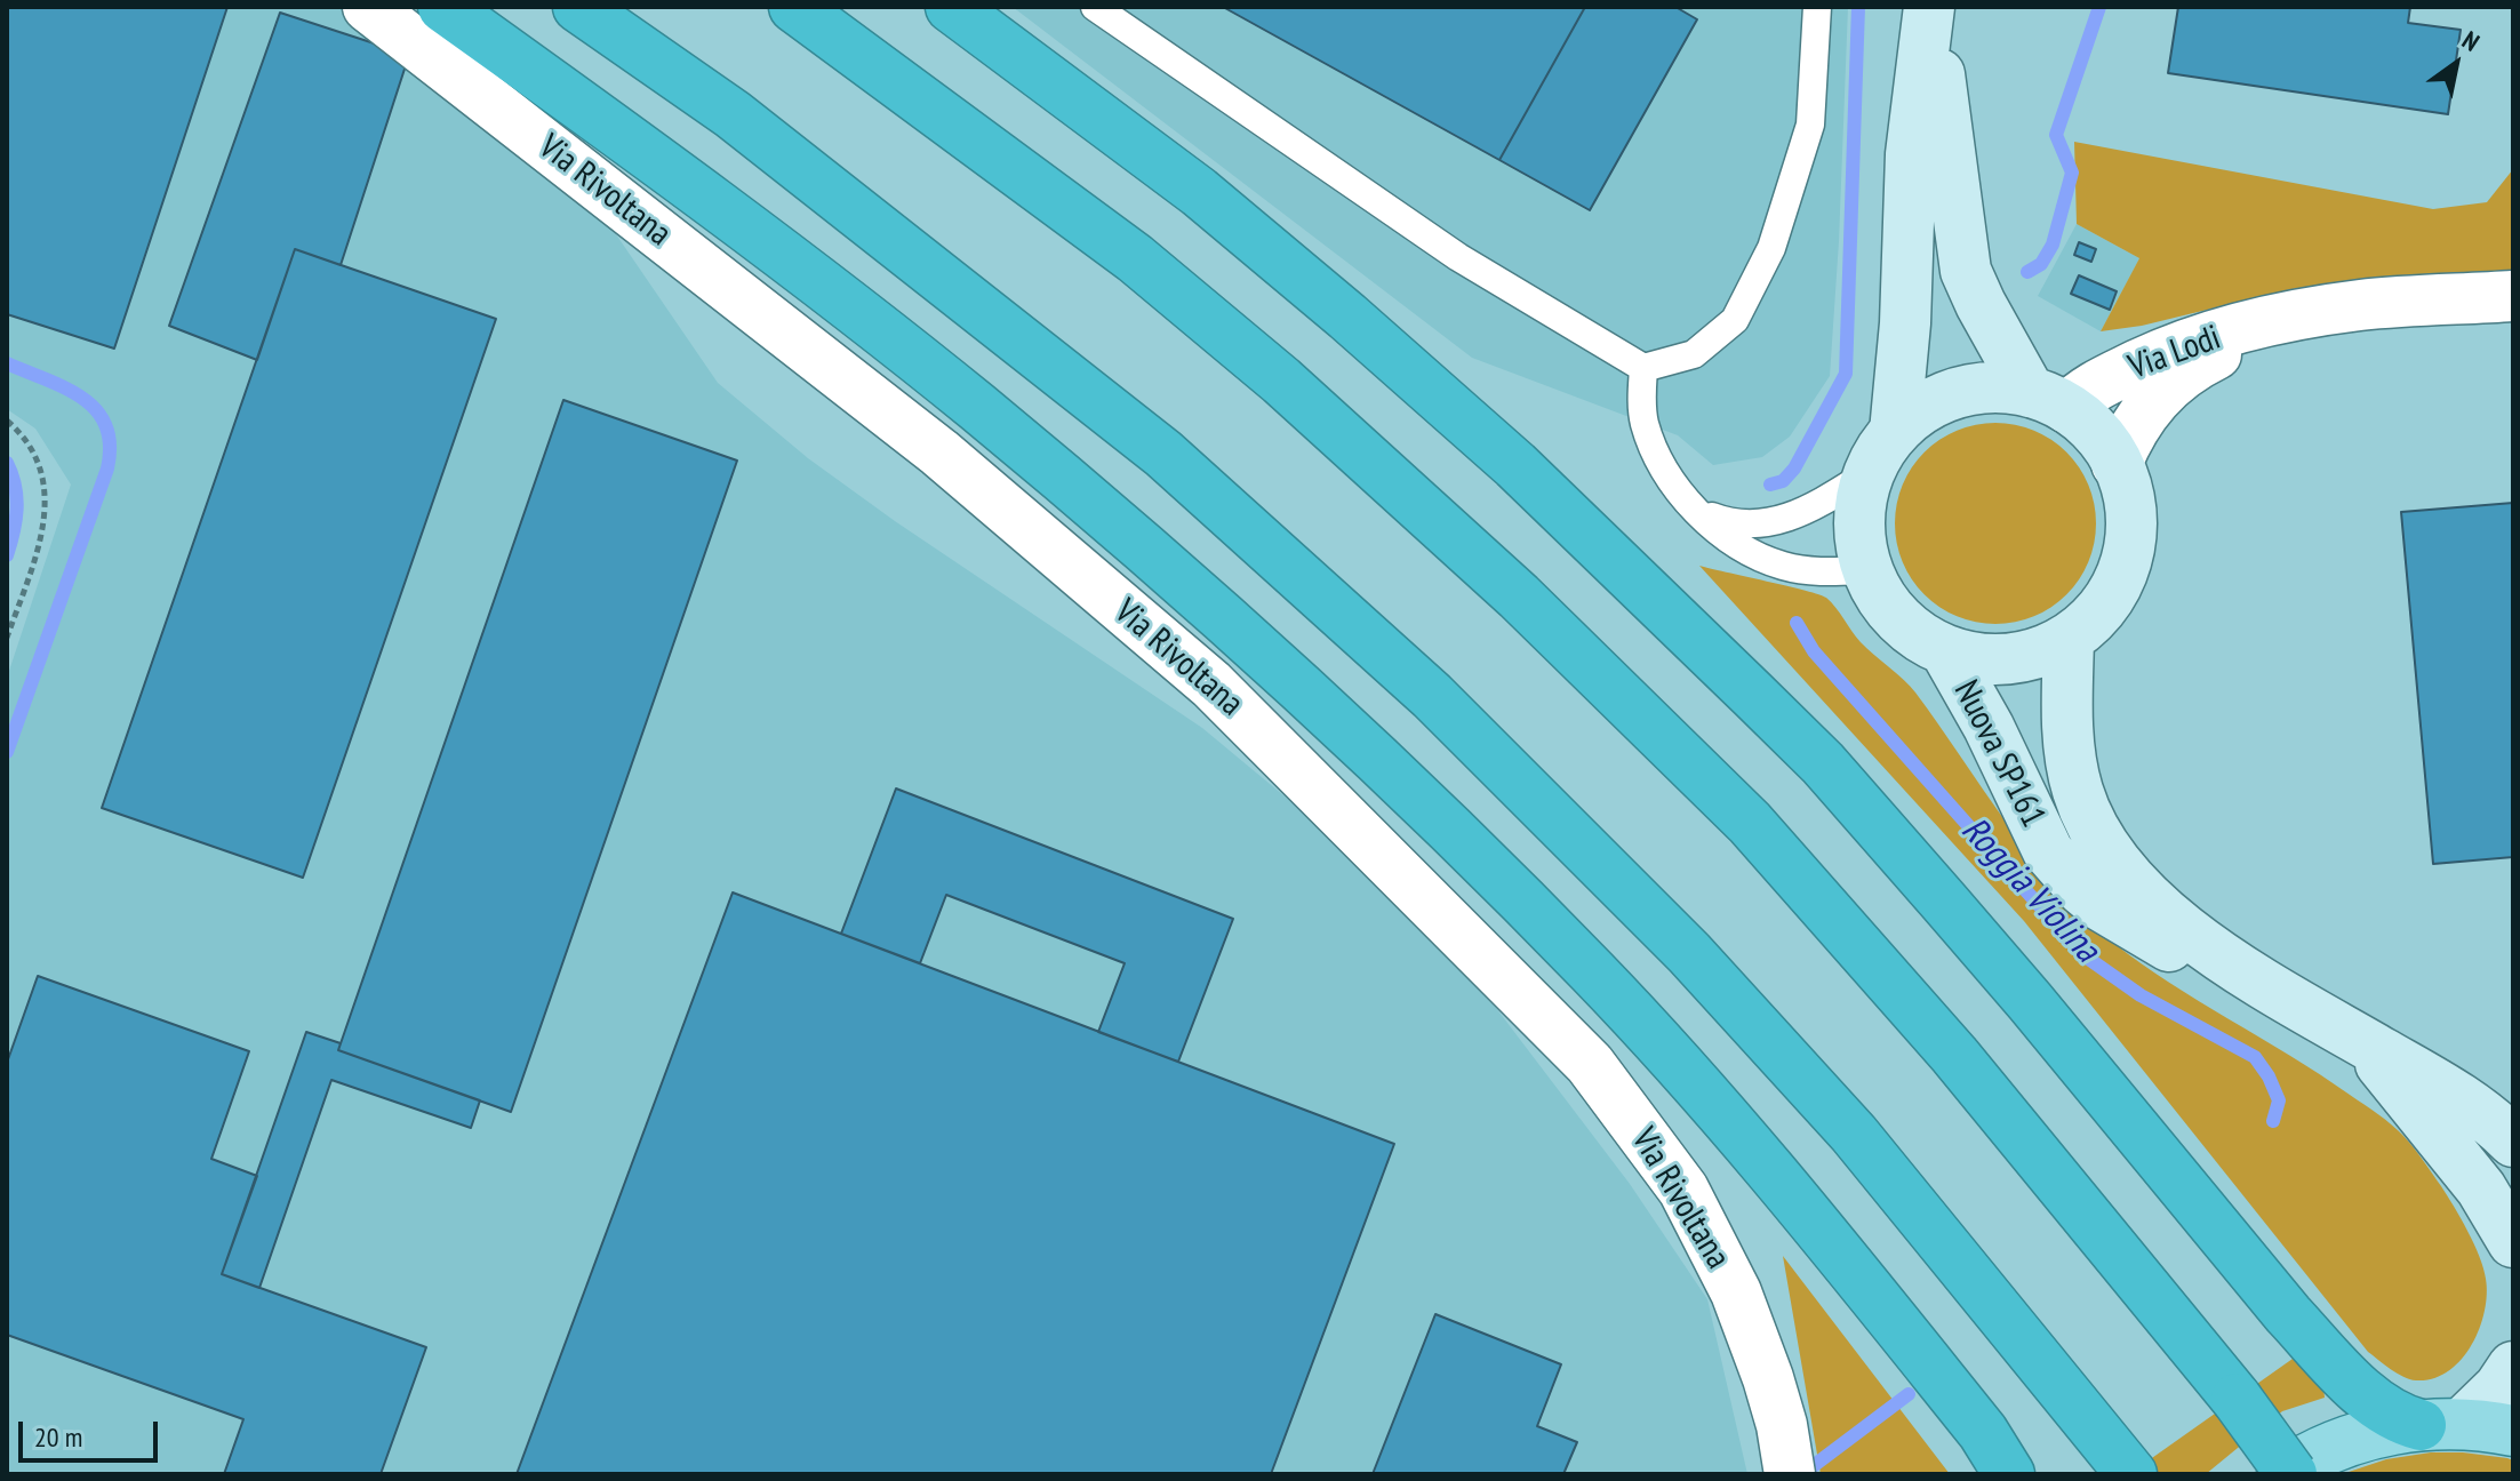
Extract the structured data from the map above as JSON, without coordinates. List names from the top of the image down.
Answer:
{
  "streets": {
    "main road": ["Nuova SP161"],
    "street": ["Via Rivoltana", "Via Lodi"]
  },
  "crossings": [
    ["Via Lodi", "Nuova SP161"]
  ],
  "water": ["Roggia Violina"],
  "scale_bar": "20 m",
  "north": "top right"
}
